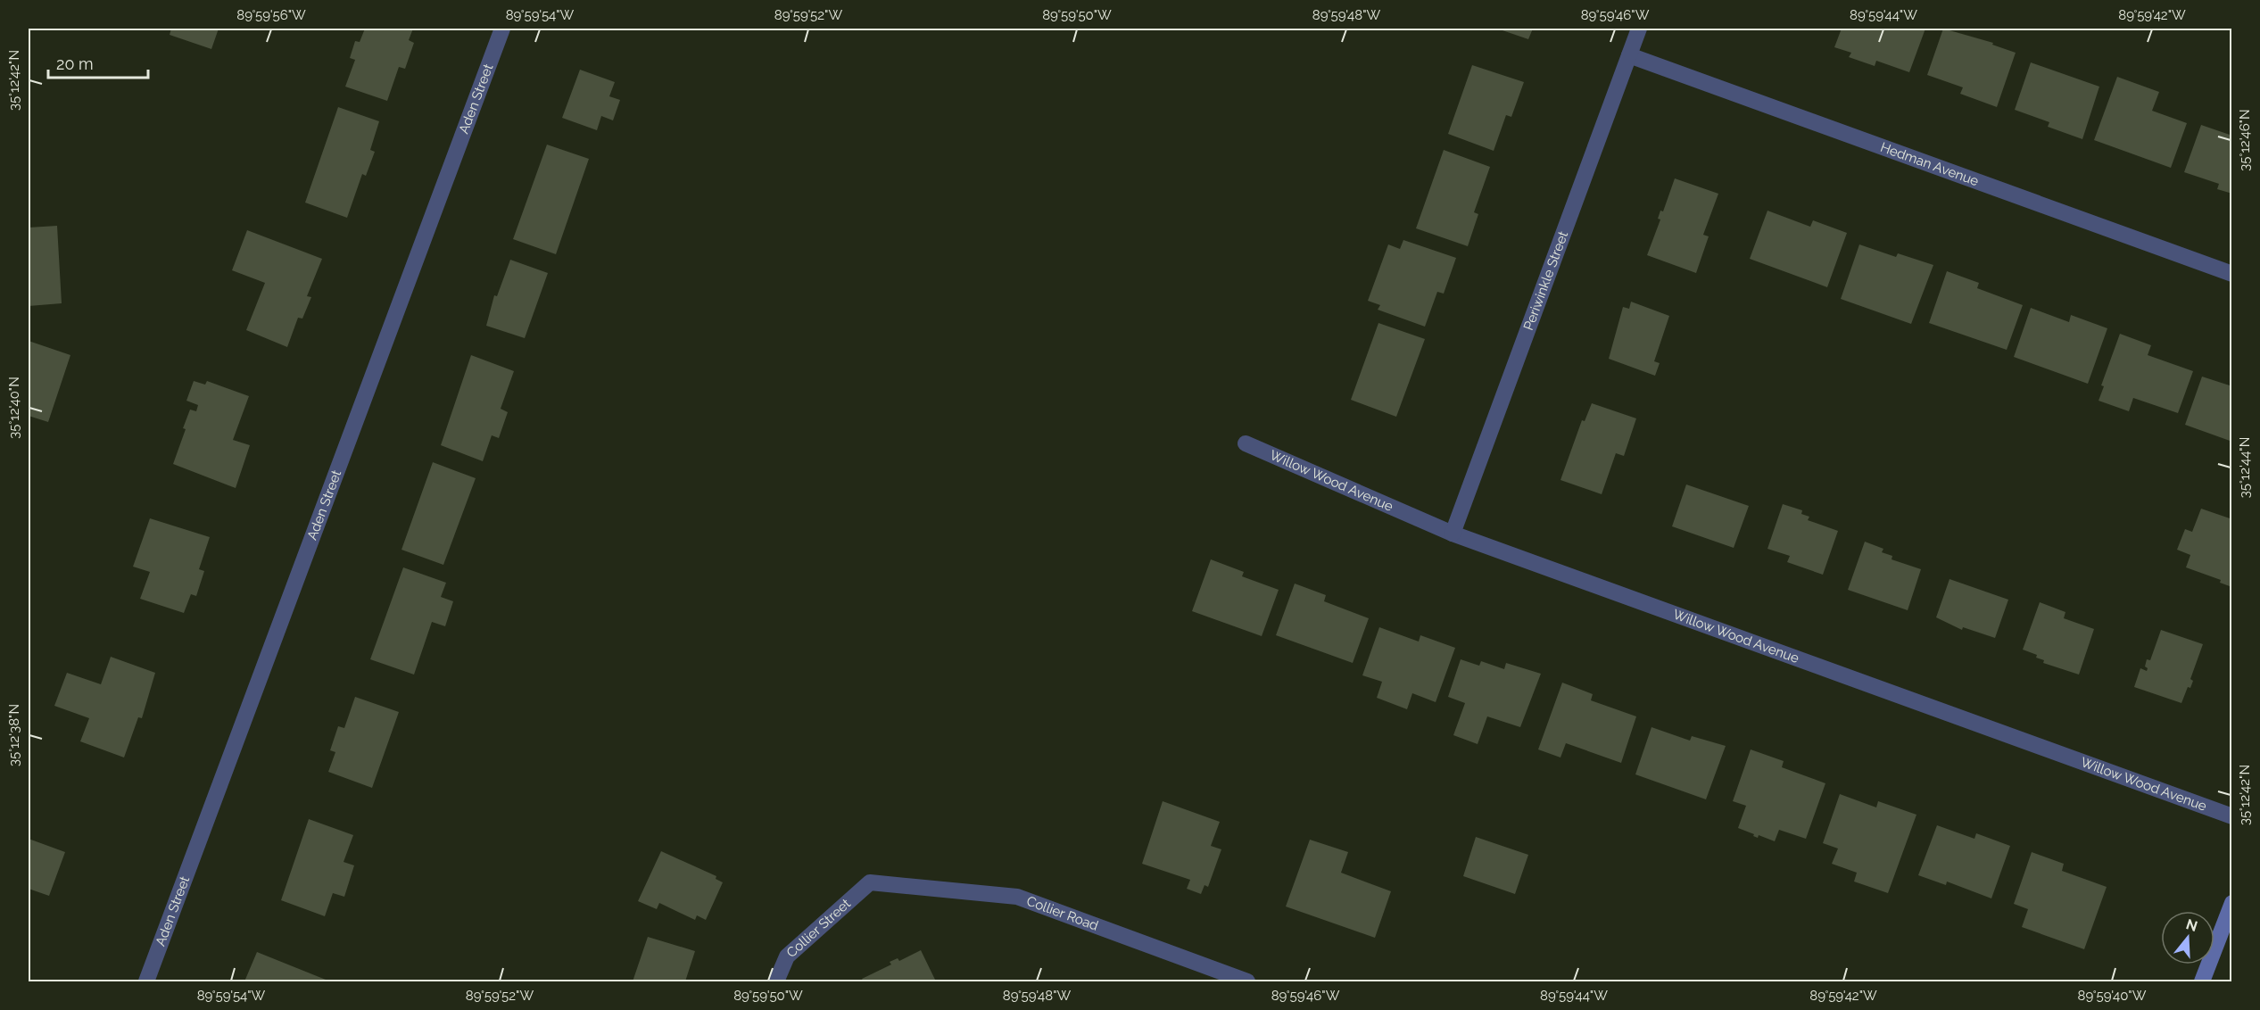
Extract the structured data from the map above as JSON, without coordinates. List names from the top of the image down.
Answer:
{
  "streets": {
    "street": [
      "Aden Street",
      "Hedman Avenue",
      "Periwinkle Street",
      "Willow Wood Avenue",
      "Collier Road",
      "Collier Street"
    ]
  },
  "crossings": [
    ["Hedman Avenue", "Periwinkle Street"],
    ["Periwinkle Street", "Willow Wood Avenue"],
    ["Collier Road", "Collier Street"]
  ],
  "scale_bar": "20 m",
  "north": "top",
  "coordinates": [
    "89°59'56\"W",
    "89°59'54\"W",
    "89°59'52\"W",
    "89°59'50\"W",
    "89°59'48\"W",
    "89°59'46\"W",
    "89°59'44\"W",
    "89°59'42\"W",
    "35°12'42\"N",
    "35°12'46\"N",
    "35°12'40\"N",
    "35°12'44\"N",
    "35°12'38\"N",
    "89°59'40\"W"
  ]
}
